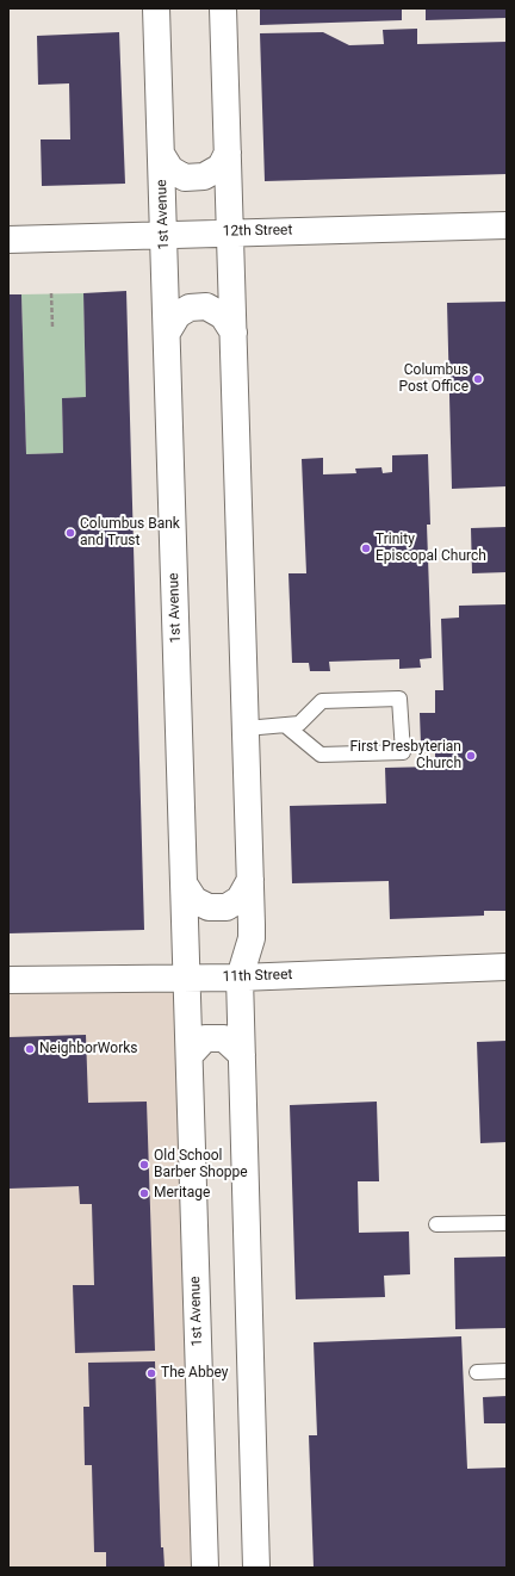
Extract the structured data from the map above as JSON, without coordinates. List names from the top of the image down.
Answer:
{
  "streets": {
    "street": ["1st Avenue", "12th Street", "11th Street"]
  },
  "crossings": [
    ["1st Avenue", "12th Street"],
    ["1st Avenue", "11th Street"]
  ],
  "places": [
    "Columbus Post Office",
    "Columbus Bank and Trust",
    "Trinity Episcopal Church",
    "First Presbyterian Church",
    "NeighborWorks",
    "Old School Barber Shoppe",
    "Meritage",
    "The Abbey"
  ]
}
